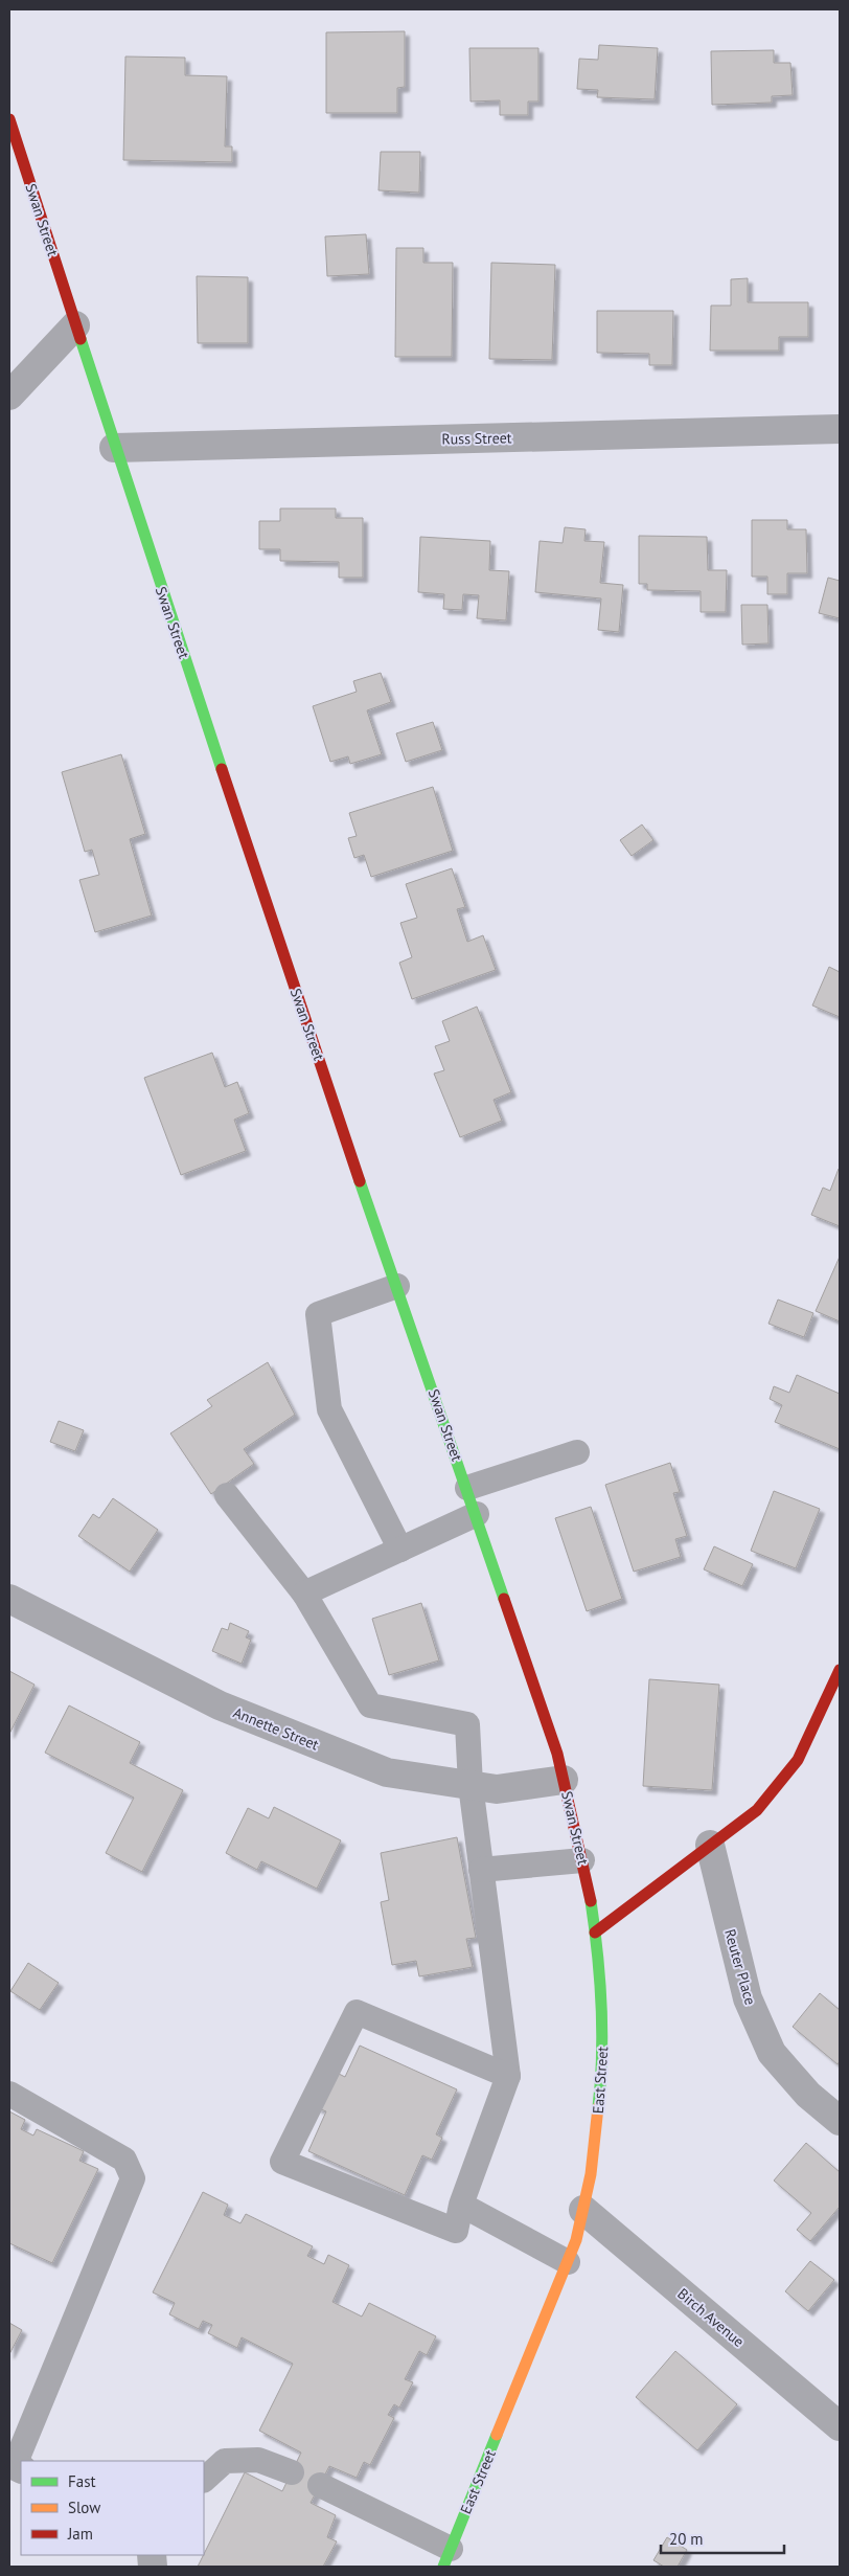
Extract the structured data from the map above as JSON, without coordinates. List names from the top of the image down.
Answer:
{
  "streets": {
    "main road": ["Swan Street", "East Street"],
    "street": [
      "Russ Street",
      "Annette Street",
      "Reuter Place",
      "Birch Avenue"
    ]
  },
  "crossings": [
    ["Swan Street", "Russ Street"],
    ["Swan Street", "Annette Street"],
    ["Swan Street", "East Street"],
    ["East Street", "Birch Avenue"]
  ],
  "legend": ["Fast", "Slow", "Jam"],
  "scale_bar": "20 m"
}
